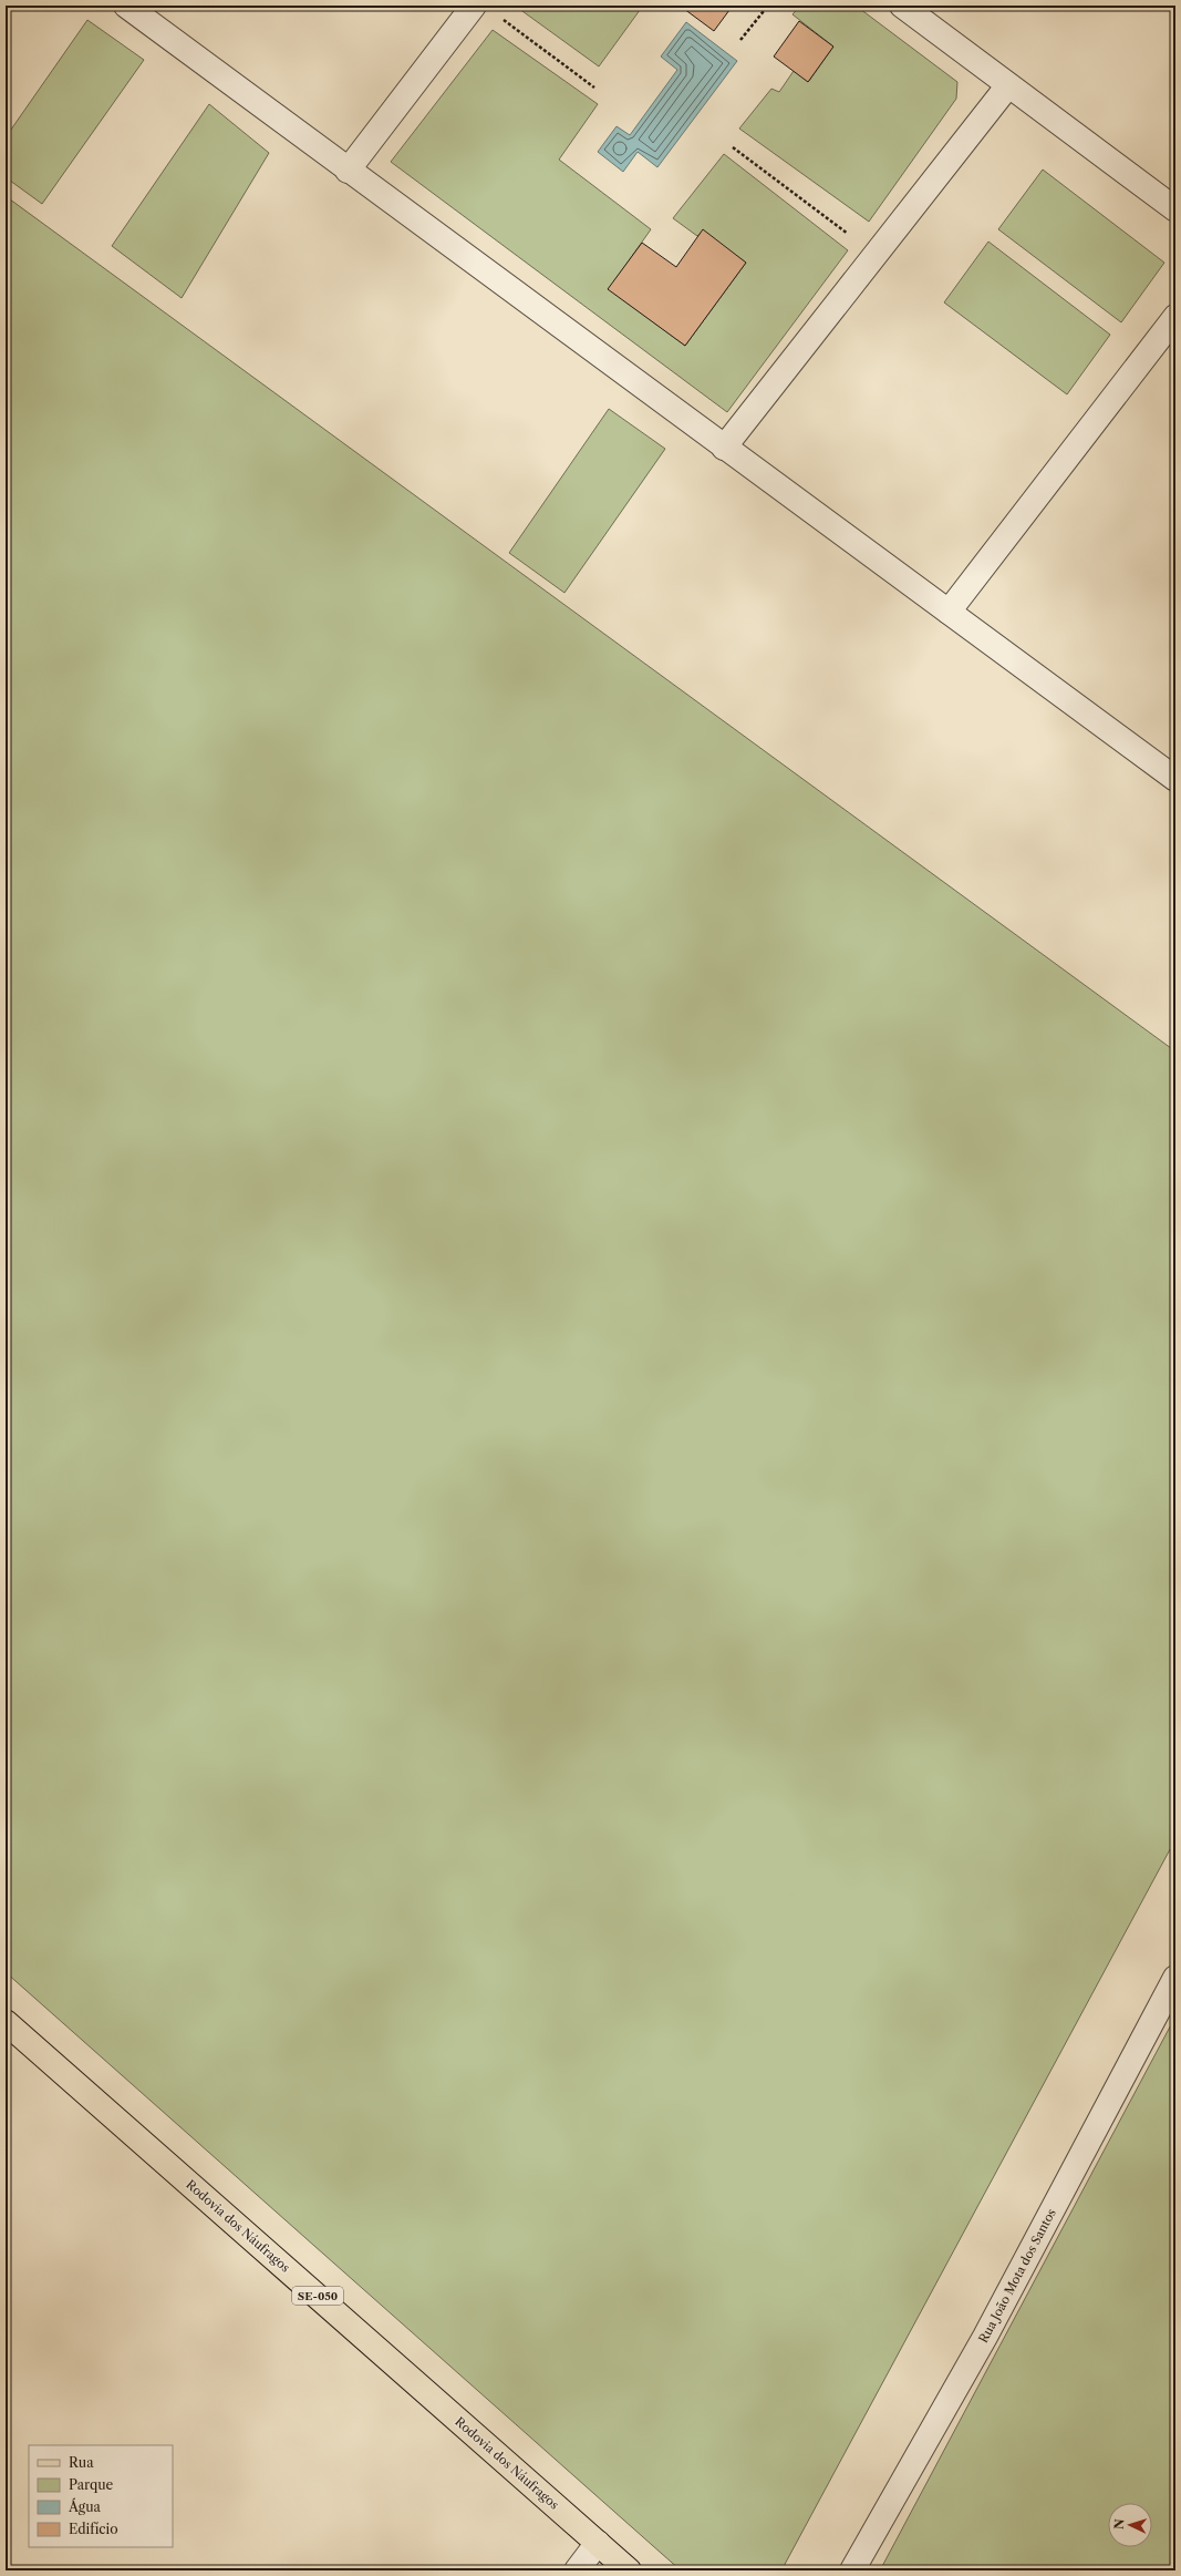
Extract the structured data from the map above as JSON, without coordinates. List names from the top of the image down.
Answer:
{
  "streets": {
    "main road": ["Rodovia dos Náufragos", "SE-050"],
    "street": ["Rua João Mota dos Santos"]
  },
  "legend": [
    "Rua",
    "Parque",
    "Água",
    "Edifício"
  ],
  "north": "left"
}
